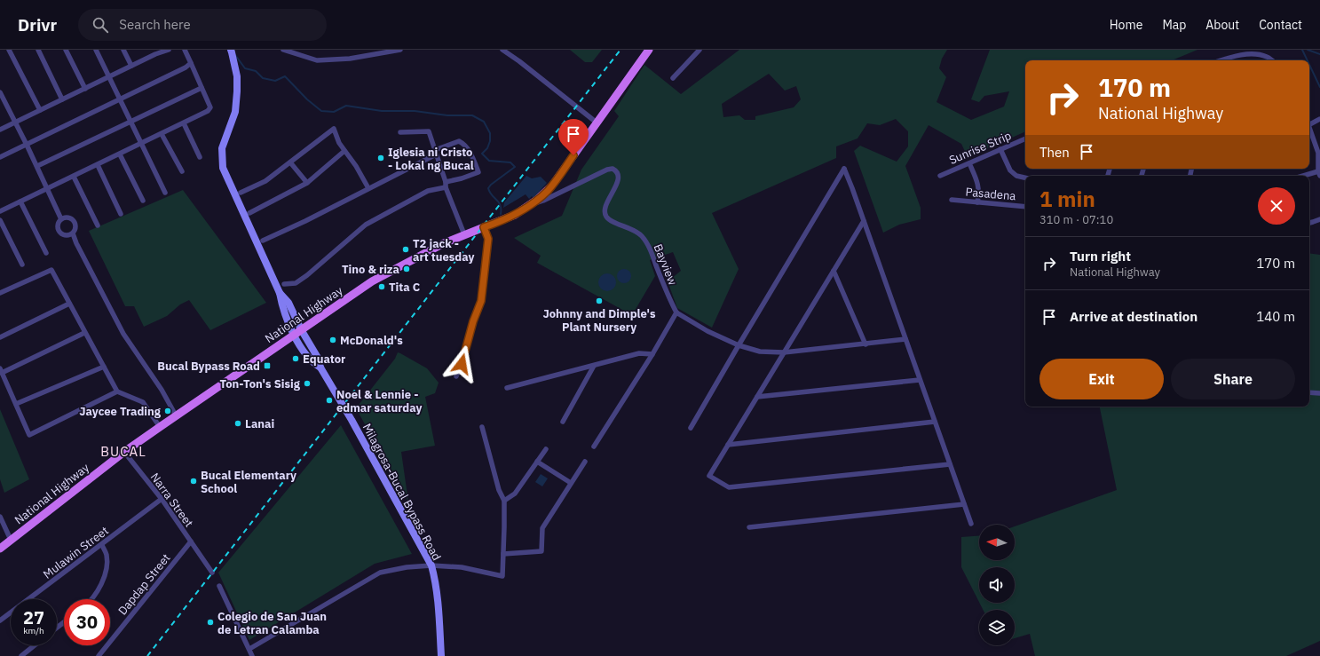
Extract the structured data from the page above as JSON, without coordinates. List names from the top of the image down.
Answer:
{
  "streets": {
    "main road": ["National Highway", "Milagrosa-Bucal Bypass Road"],
    "street": [
      "Sunrise Strip",
      "Pasadena",
      "Bayview",
      "Narra Street",
      "Mulawin Street",
      "Dapdap Street"
    ]
  },
  "crossings": [
    ["Bayview", "National Highway"],
    ["National Highway", "Milagrosa-Bucal Bypass Road"],
    ["National Highway", "Narra Street"],
    ["Narra Street", "Mulawin Street"],
    ["Narra Street", "Dapdap Street"]
  ],
  "districts": ["BUCAL"],
  "places": {
    "other": [
      "Iglesia ni Cristo - Lokal ng Bucal",
      "T2 jack - art tuesday",
      "Tino & riza",
      "Tita C",
      "Johnny and Dimple's Plant Nursery",
      "McDonald's",
      "Equator",
      "Ton-Ton's Sisig",
      "Noel & Lennie - edmar saturday",
      "Jaycee Trading",
      "Lanai",
      "Bucal Elementary School",
      "Colegio de San Juan de Letran Calamba"
    ],
    "transit": ["Bucal Bypass Road"]
  },
  "north": "left",
  "page": {
    "header": "Drivr",
    "search": "Search here",
    "nav": [
      "Home",
      "Map",
      "About",
      "Contact"
    ],
    "turn": ["170 m", "National Highway"],
    "then": "Then",
    "heading": ["1 min", "310 m · 07:10"],
    "list": [
      {
        "name": "Turn right",
        "note": "National Highway",
        "value": "170 m"
      },
      {
        "name": "Arrive at destination",
        "value": "140 m"
      }
    ],
    "buttons": ["Exit", "Share"],
    "speed": "27 km/h",
    "limit": "30"
  }
}
